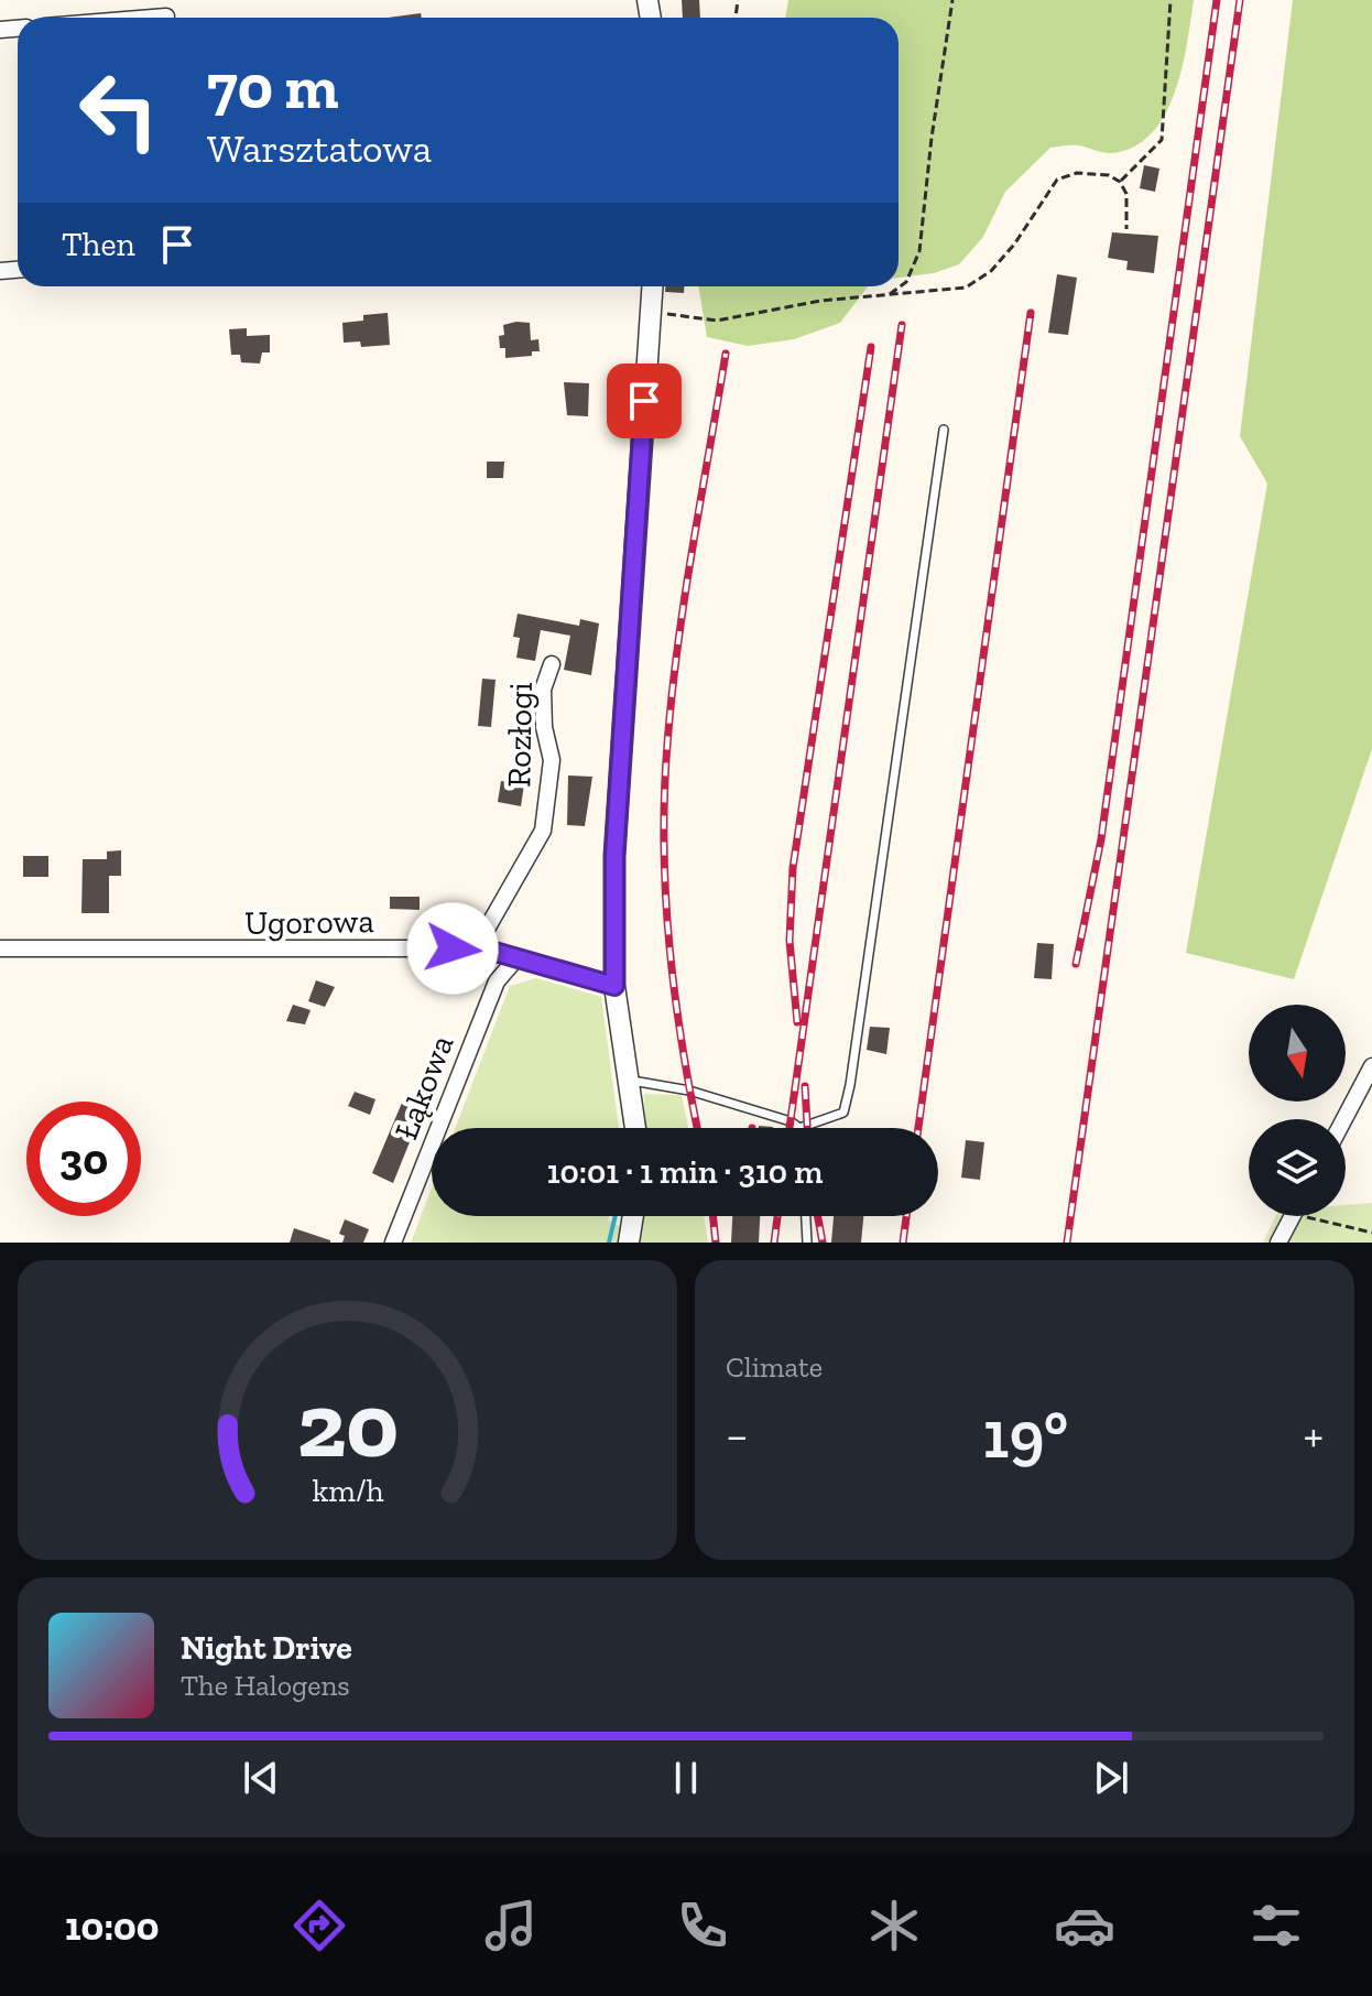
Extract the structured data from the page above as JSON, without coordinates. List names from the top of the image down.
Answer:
{
  "streets": {
    "street": ["Rozłogi", "Ugorowa", "Łąkowa"]
  },
  "crossings": [
    ["Rozłogi", "Ugorowa"],
    ["Ugorowa", "Łąkowa"]
  ],
  "north": "bottom",
  "page": {
    "turn": ["70 m", "Warsztatowa"],
    "then": "Then",
    "limit": "30",
    "trip": "10:01 · 1 min · 310 m",
    "tile": "Climate",
    "heat": ["−", "19°", "+"],
    "song": ["Night Drive", "The Halogens"],
    "tabs": "10:00",
    "gauge": ["20", "km/h"]
  }
}
